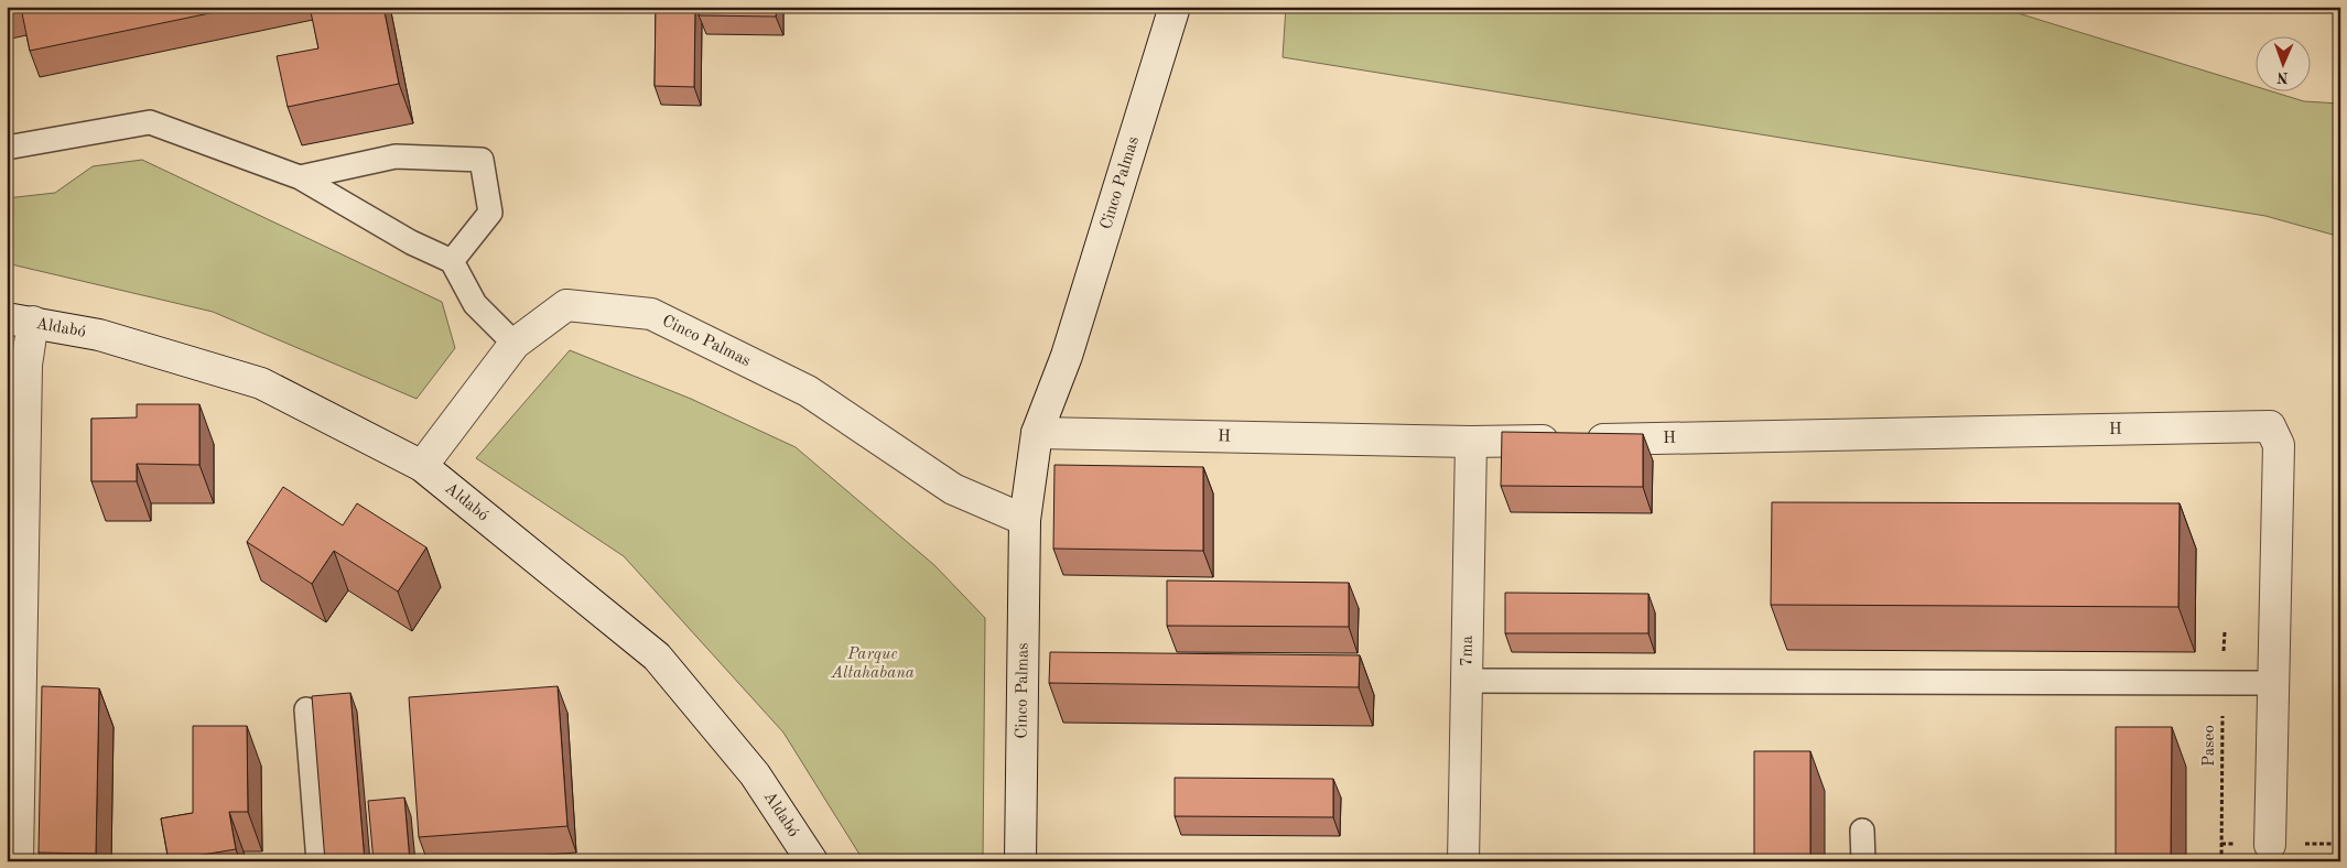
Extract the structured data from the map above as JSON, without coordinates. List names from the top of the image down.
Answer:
{
  "streets": {
    "street": [
      "Cinco Palmas",
      "Aldabó",
      "H",
      "7ma"
    ],
    "path": ["Paseo"]
  },
  "crossings": [
    ["Cinco Palmas", "Aldabó"],
    ["Cinco Palmas", "H"],
    ["H", "7ma"]
  ],
  "parks": ["Parque Altahabana"],
  "north": "bottom"
}
